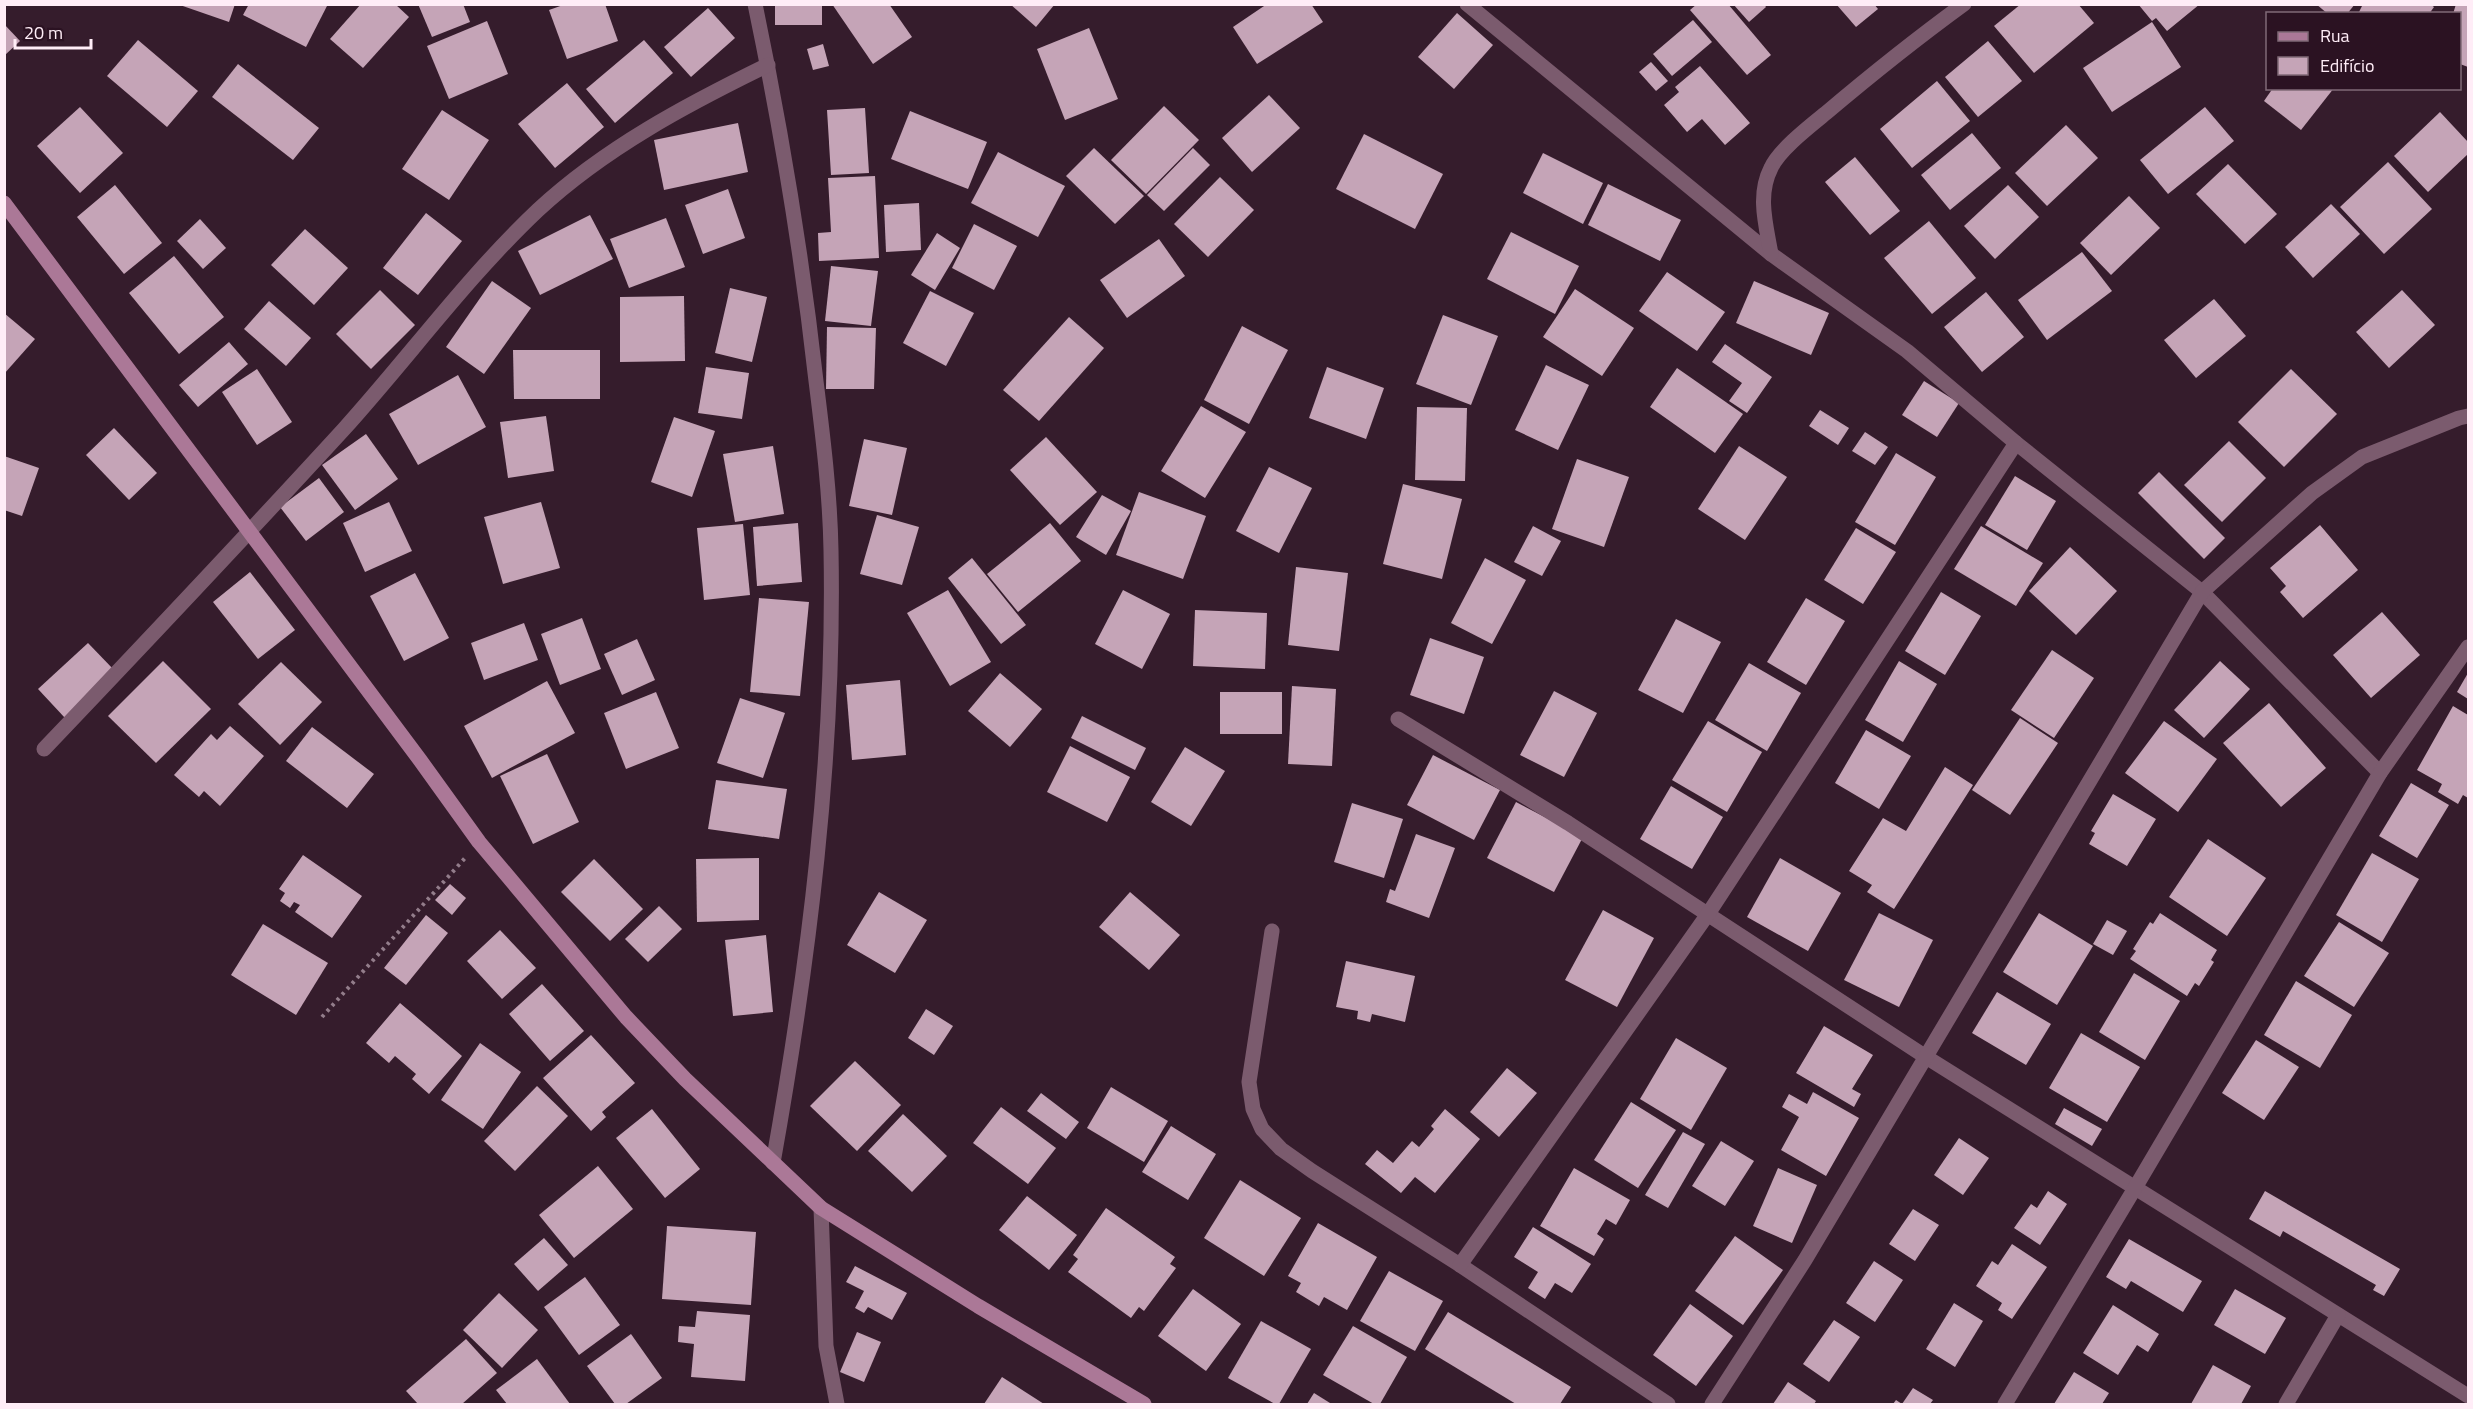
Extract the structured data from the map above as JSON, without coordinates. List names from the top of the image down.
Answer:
{
  "legend": ["Rua", "Edifício"],
  "scale_bar": "20 m"
}
